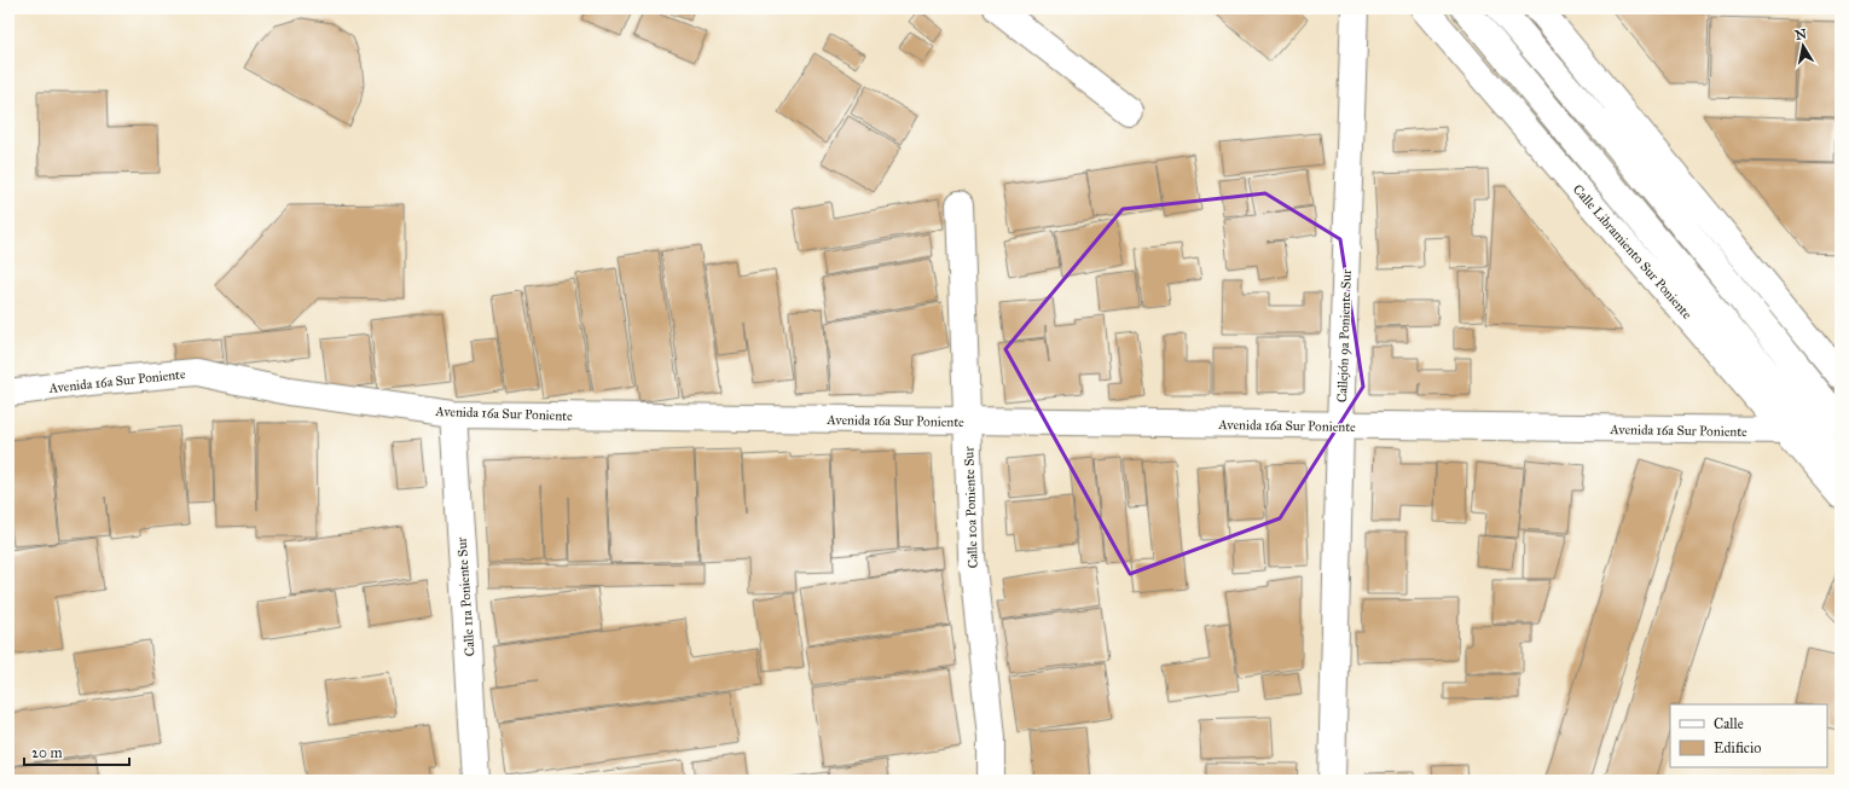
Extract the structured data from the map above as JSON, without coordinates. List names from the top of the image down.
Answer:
{
  "streets": {
    "street": [
      "Calle Libramiento Sur Poniente",
      "Callejón 9a Poniente Sur",
      "Avenida 16a Sur Poniente",
      "Calle 10a Poniente Sur",
      "Calle 11a Poniente Sur"
    ]
  },
  "crossings": [
    ["Calle Libramiento Sur Poniente", "Avenida 16a Sur Poniente"],
    ["Callejón 9a Poniente Sur", "Avenida 16a Sur Poniente"],
    ["Avenida 16a Sur Poniente", "Calle 10a Poniente Sur"],
    ["Avenida 16a Sur Poniente", "Calle 11a Poniente Sur"]
  ],
  "legend": ["Calle", "Edificio"],
  "scale_bar": "20 m",
  "north": "top"
}
